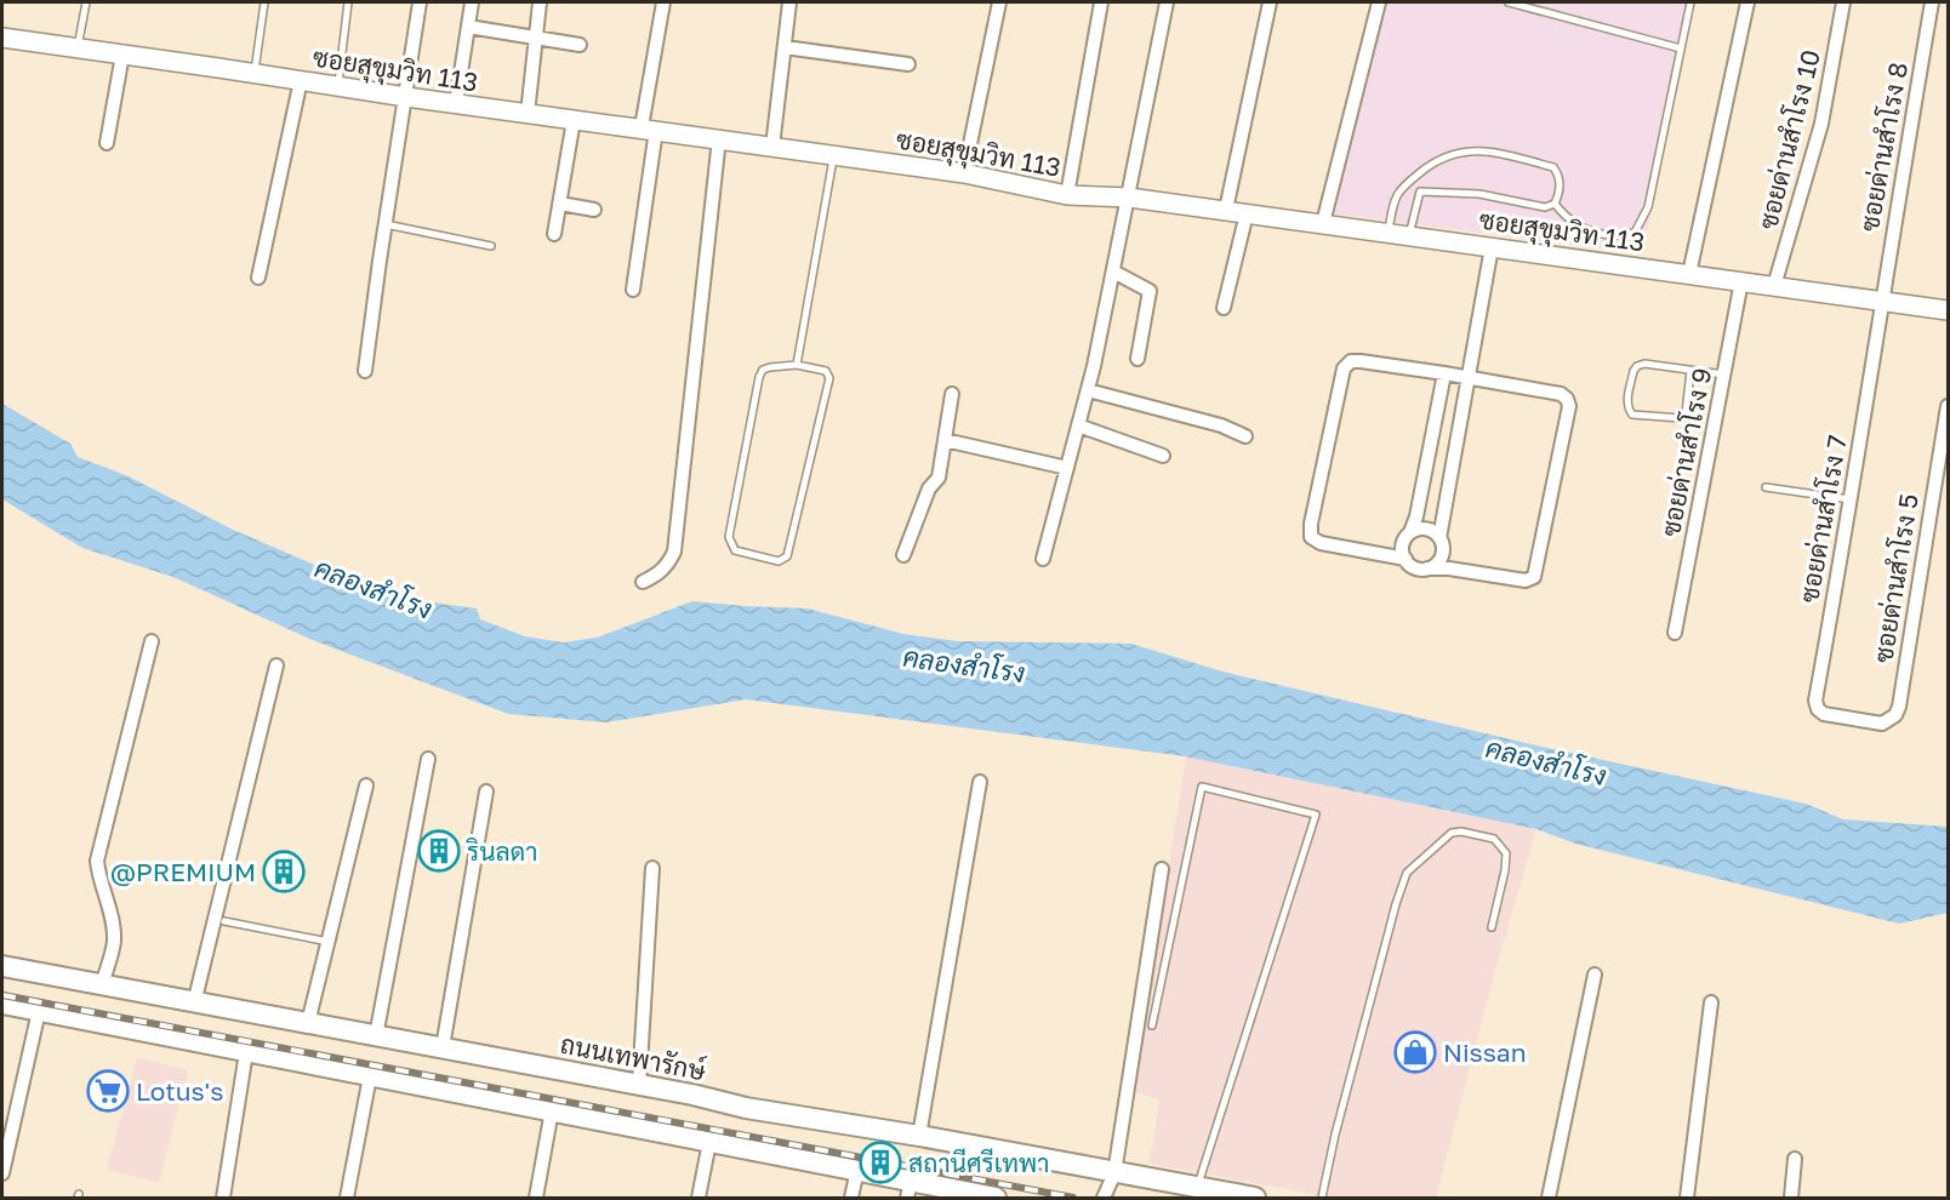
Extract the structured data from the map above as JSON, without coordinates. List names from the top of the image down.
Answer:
{
  "streets": {
    "main road": ["ซอยสุขุมวิท 113", "ถนนเทพารักษ์"],
    "street": [
      "ซอยด่านสำโรง 10",
      "ซอยด่านสำโรง 8",
      "ซอยด่านสำโรง 9",
      "ซอยด่านสำโรง 7",
      "ซอยด่านสำโรง 5"
    ]
  },
  "crossings": [
    ["ซอยสุขุมวิท 113", "ซอยด่านสำโรง 10"],
    ["ซอยสุขุมวิท 113", "ซอยด่านสำโรง 8"],
    ["ซอยสุขุมวิท 113", "ซอยด่านสำโรง 9"],
    ["ซอยสุขุมวิท 113", "ซอยด่านสำโรง 7"],
    ["ซอยด่านสำโรง 8", "ซอยด่านสำโรง 7"],
    ["ซอยด่านสำโรง 7", "ซอยด่านสำโรง 5"]
  ],
  "water": ["คลองสำโรง"],
  "places": {
    "building": ["รินลดา", "@PREMIUM", "สถานีศรีเทพา"],
    "shop": ["Nissan"],
    "supermarket": ["Lotus's"]
  }
}
